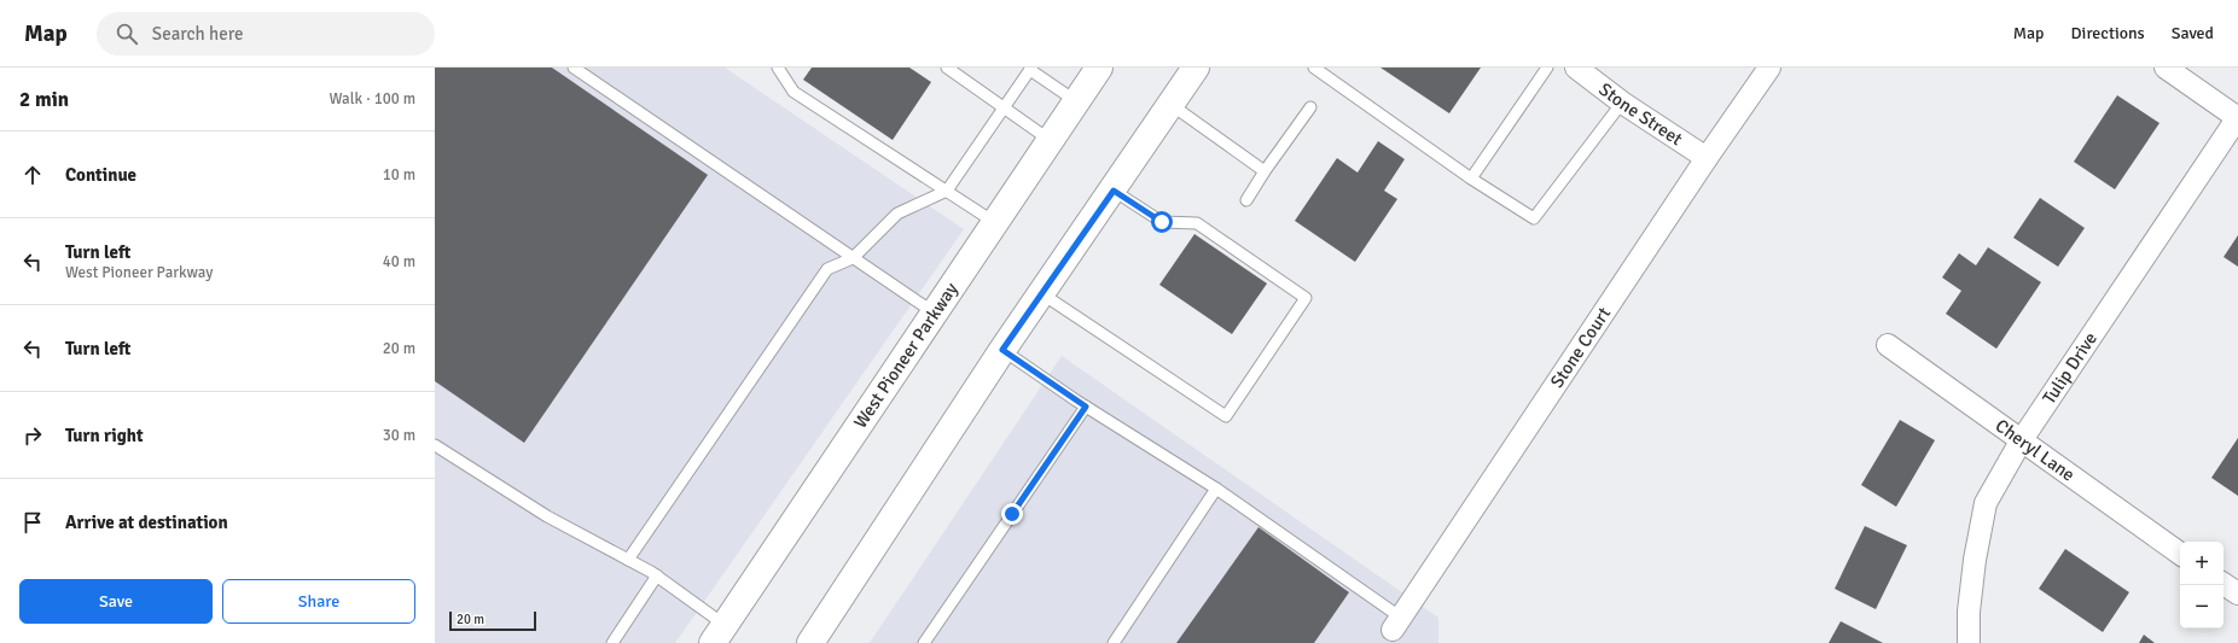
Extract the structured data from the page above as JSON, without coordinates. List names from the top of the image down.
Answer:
{
  "streets": {
    "main road": ["West Pioneer Parkway"],
    "street": [
      "Stone Street",
      "Stone Court",
      "Tulip Drive",
      "Cheryl Lane"
    ]
  },
  "crossings": [
    ["Stone Street", "Stone Court"],
    ["Tulip Drive", "Cheryl Lane"]
  ],
  "scale_bar": "20 m",
  "page": {
    "header": "Map",
    "search": "Search here",
    "nav": ["Map", "Directions", "Saved"],
    "heading": ["2 min", "Walk · 100 m"],
    "list": [
      ["Continue", "10 m"],
      ["Turn left", "West Pioneer Parkway", "40 m"],
      ["Turn left", "20 m"],
      ["Turn right", "30 m"],
      "Arrive at destination"
    ],
    "map_buttons": ["+", "−"],
    "buttons": ["Save", "Share"],
    "scale": "20 m"
  }
}
